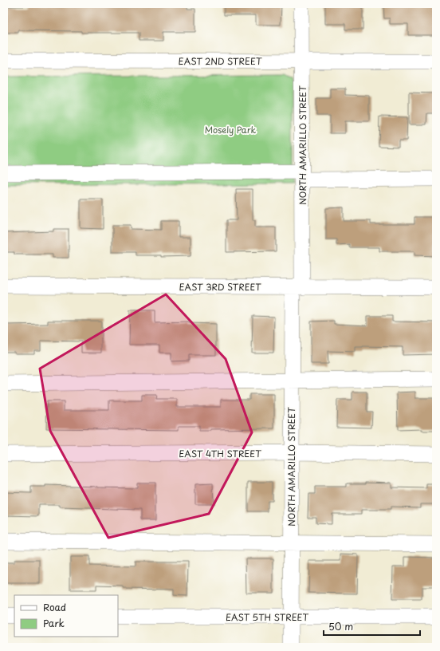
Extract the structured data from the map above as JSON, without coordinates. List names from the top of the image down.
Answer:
{
  "streets": {
    "street": [
      "EAST 2ND STREET",
      "NORTH AMARILLO STREET",
      "EAST 3RD STREET",
      "EAST 4TH STREET",
      "EAST 5TH STREET"
    ]
  },
  "crossings": [
    ["EAST 2ND STREET", "NORTH AMARILLO STREET"],
    ["NORTH AMARILLO STREET", "EAST 3RD STREET"],
    ["NORTH AMARILLO STREET", "EAST 4TH STREET"],
    ["NORTH AMARILLO STREET", "EAST 5TH STREET"]
  ],
  "parks": ["Mosely Park"],
  "legend": ["Road", "Park"],
  "scale_bar": "50 m"
}
